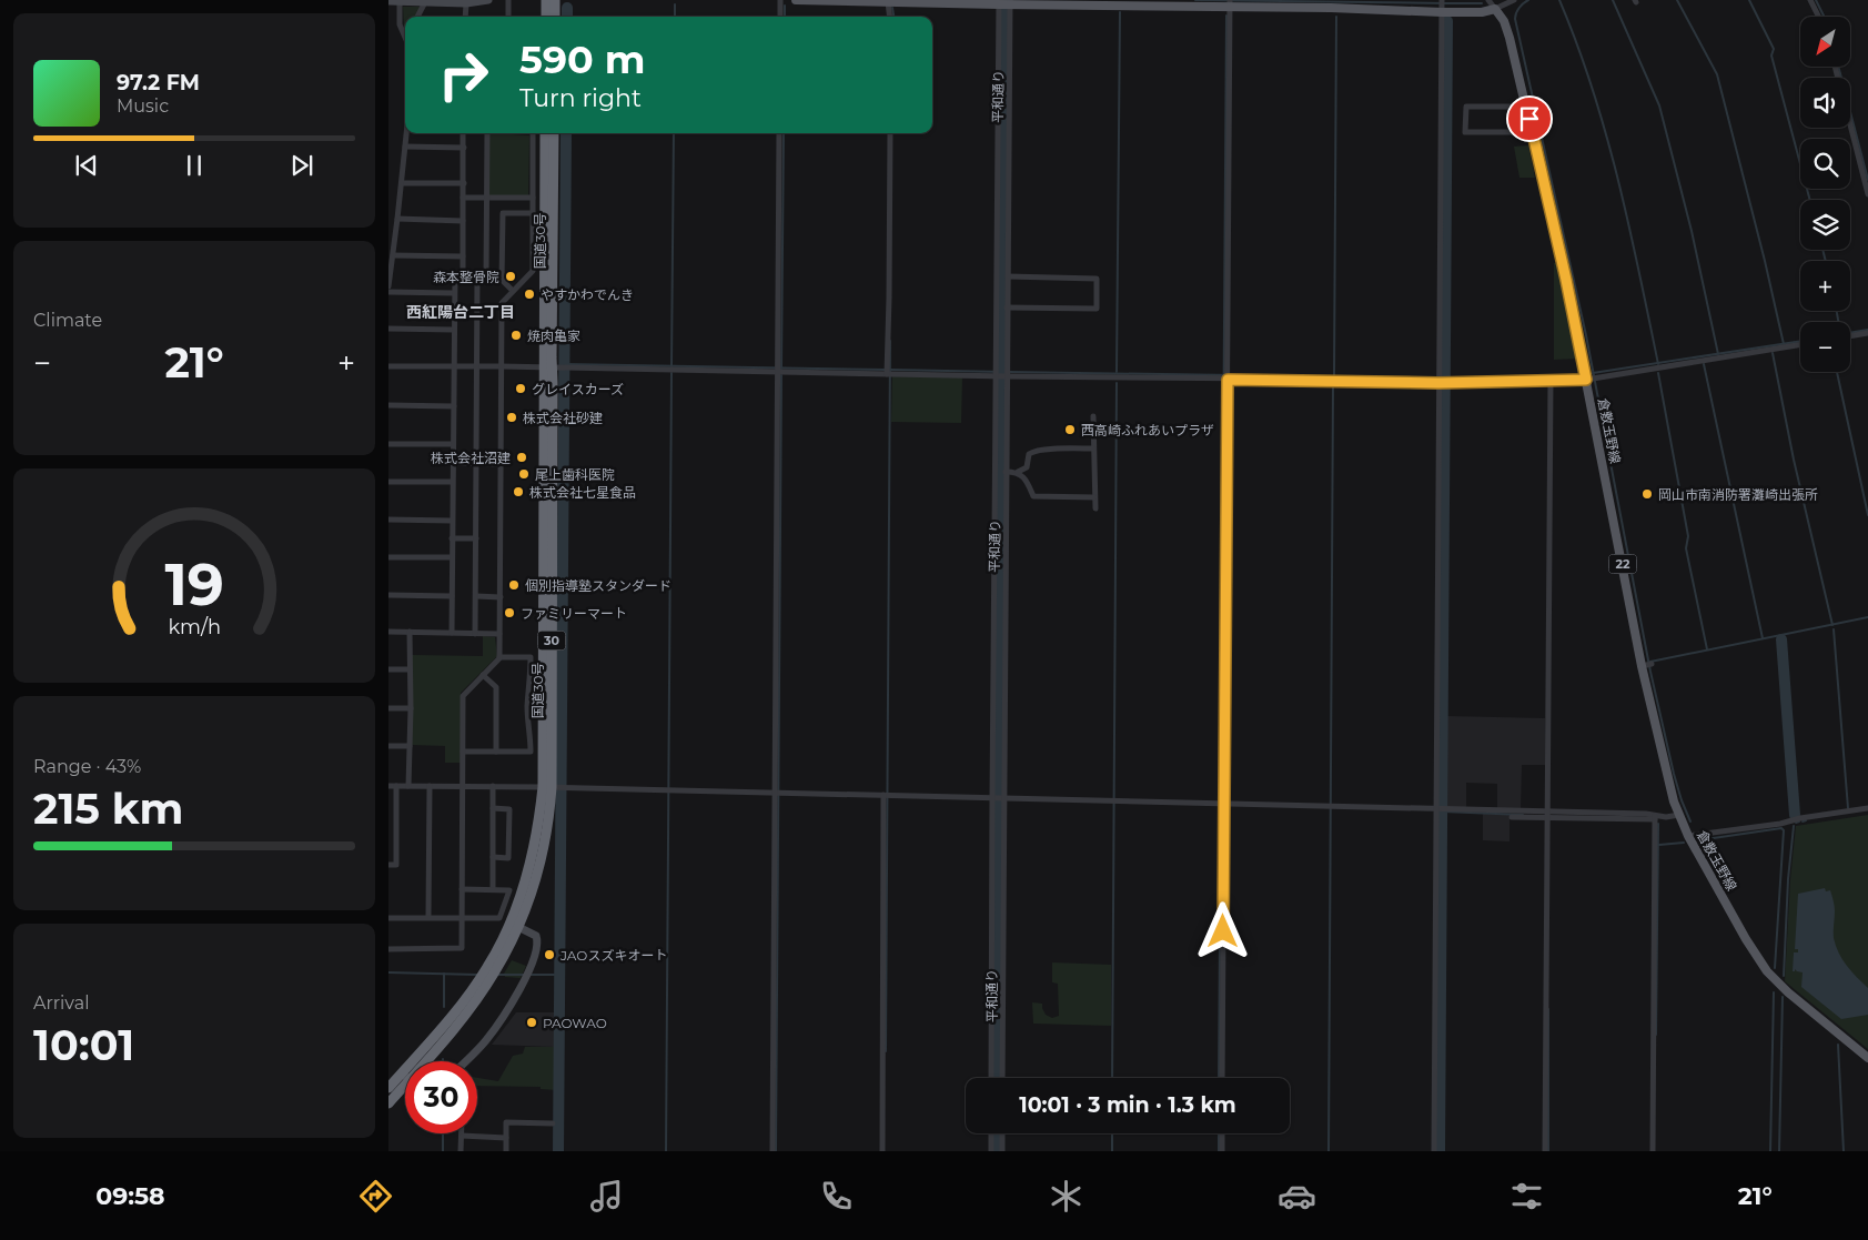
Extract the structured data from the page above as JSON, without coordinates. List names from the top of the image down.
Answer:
{
  "streets": {
    "highway": ["国道30号", "30"],
    "main road": ["倉敷玉野線", "22"],
    "street": ["平和通り"]
  },
  "districts": ["西紅陽台二丁目"],
  "places": [
    "森本整骨院",
    "やすかわでんき",
    "焼肉亀家",
    "グレイスカーズ",
    "株式会社砂建",
    "西高崎ふれあいプラザ",
    "株式会社沼建",
    "尾上歯科医院",
    "株式会社七星食品",
    "岡山市南消防署灘崎出張所",
    "個別指導塾スタンダード",
    "ファミリーマート",
    "JAOスズキオート",
    "PAOWAO"
  ],
  "north": "bottom left",
  "page": {
    "map_buttons": ["+", "−"],
    "turn": ["590 m", "Turn right"],
    "song": ["97.2 FM", "Music"],
    "tile": [
      "Climate",
      ["Range · 43%", "215 km"],
      ["Arrival", "10:01"]
    ],
    "heat": ["−", "21°", "+"],
    "limit": "30",
    "trip": "10:01 · 3 min · 1.3 km",
    "tabs": ["09:58", "21°"],
    "gauge": ["19", "km/h"]
  }
}
